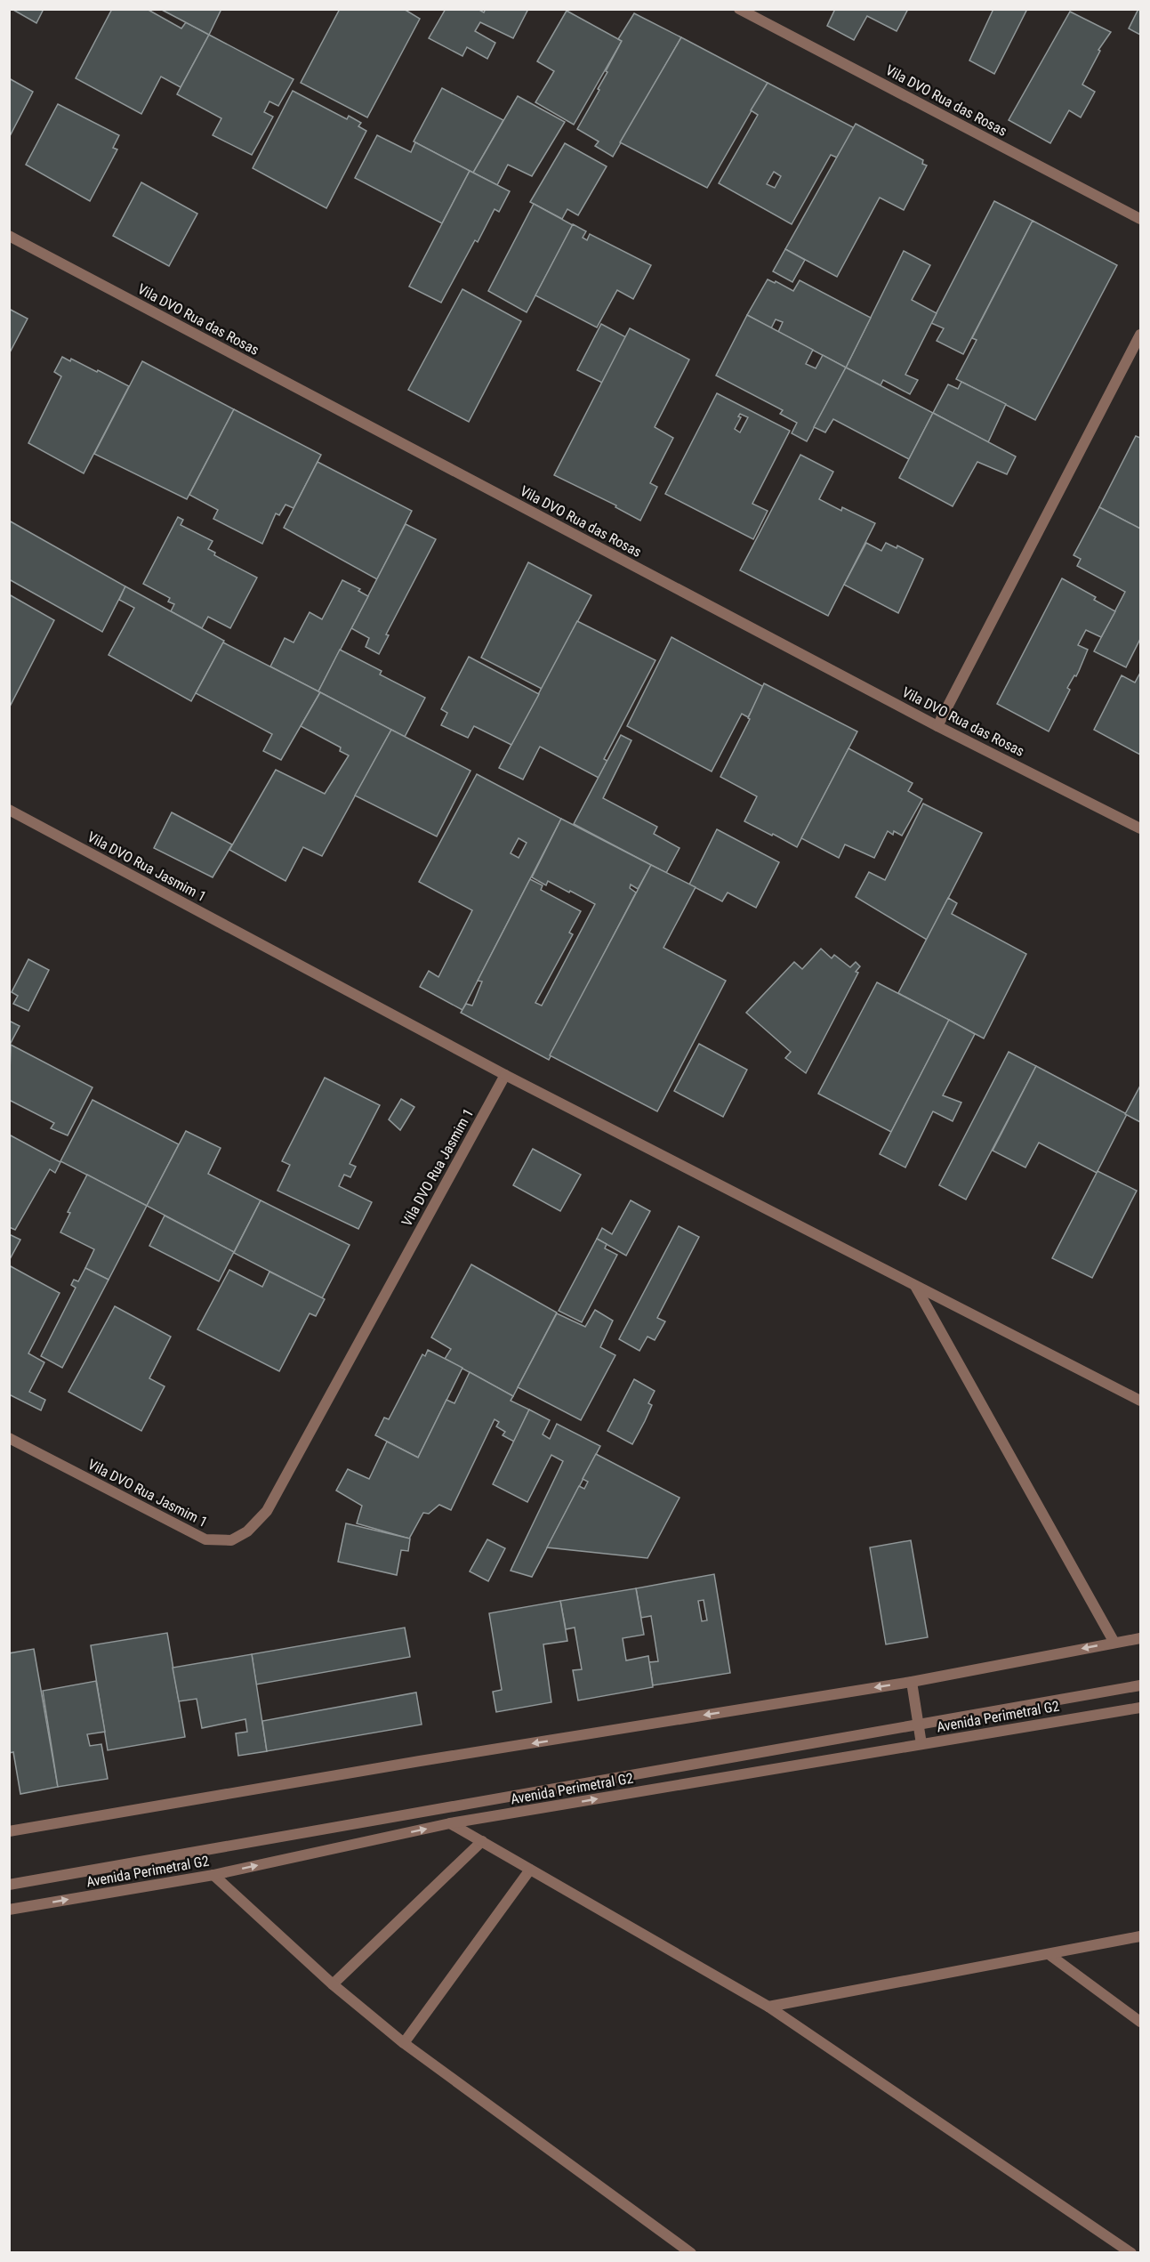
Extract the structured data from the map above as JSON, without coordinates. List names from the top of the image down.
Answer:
{
  "streets": {
    "street": ["Vila DVO Rua das Rosas", "Vila DVO Rua Jasmim 1", "Avenida Perimetral G2"]
  }
}
